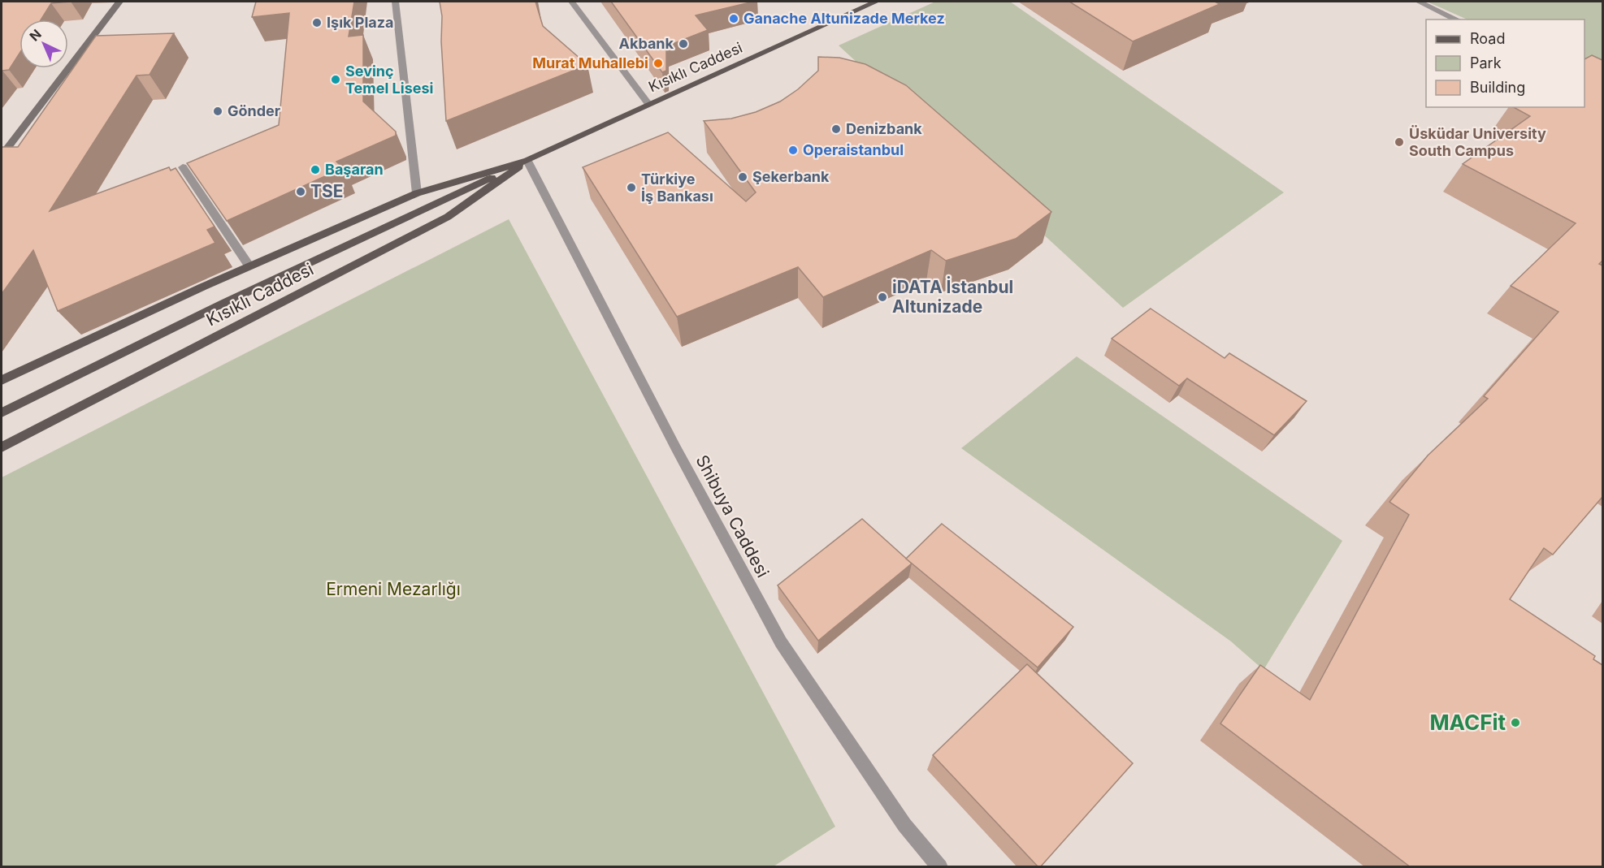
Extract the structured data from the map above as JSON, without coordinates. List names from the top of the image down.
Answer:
{
  "streets": {
    "main road": ["Kısıklı Caddesi"],
    "street": ["Shibuya Caddesi"]
  },
  "crossings": [
    ["Kısıklı Caddesi", "Shibuya Caddesi"]
  ],
  "parks": ["Ermeni Mezarlığı"],
  "places": [
    "Ganache Altunizade Merkez",
    "Işık Plaza",
    "Akbank",
    "Murat Muhallebi",
    "Sevinç Temel Lisesi",
    "Gönder",
    "Denizbank",
    "Üsküdar University South Campus",
    "Operaistanbul",
    "Başaran",
    "Şekerbank",
    "Türkiye İş Bankası",
    "TSE",
    "iDATA İstanbul Altunizade",
    "MACFit"
  ],
  "legend": ["Road", "Park", "Building"],
  "north": "top left"
}
